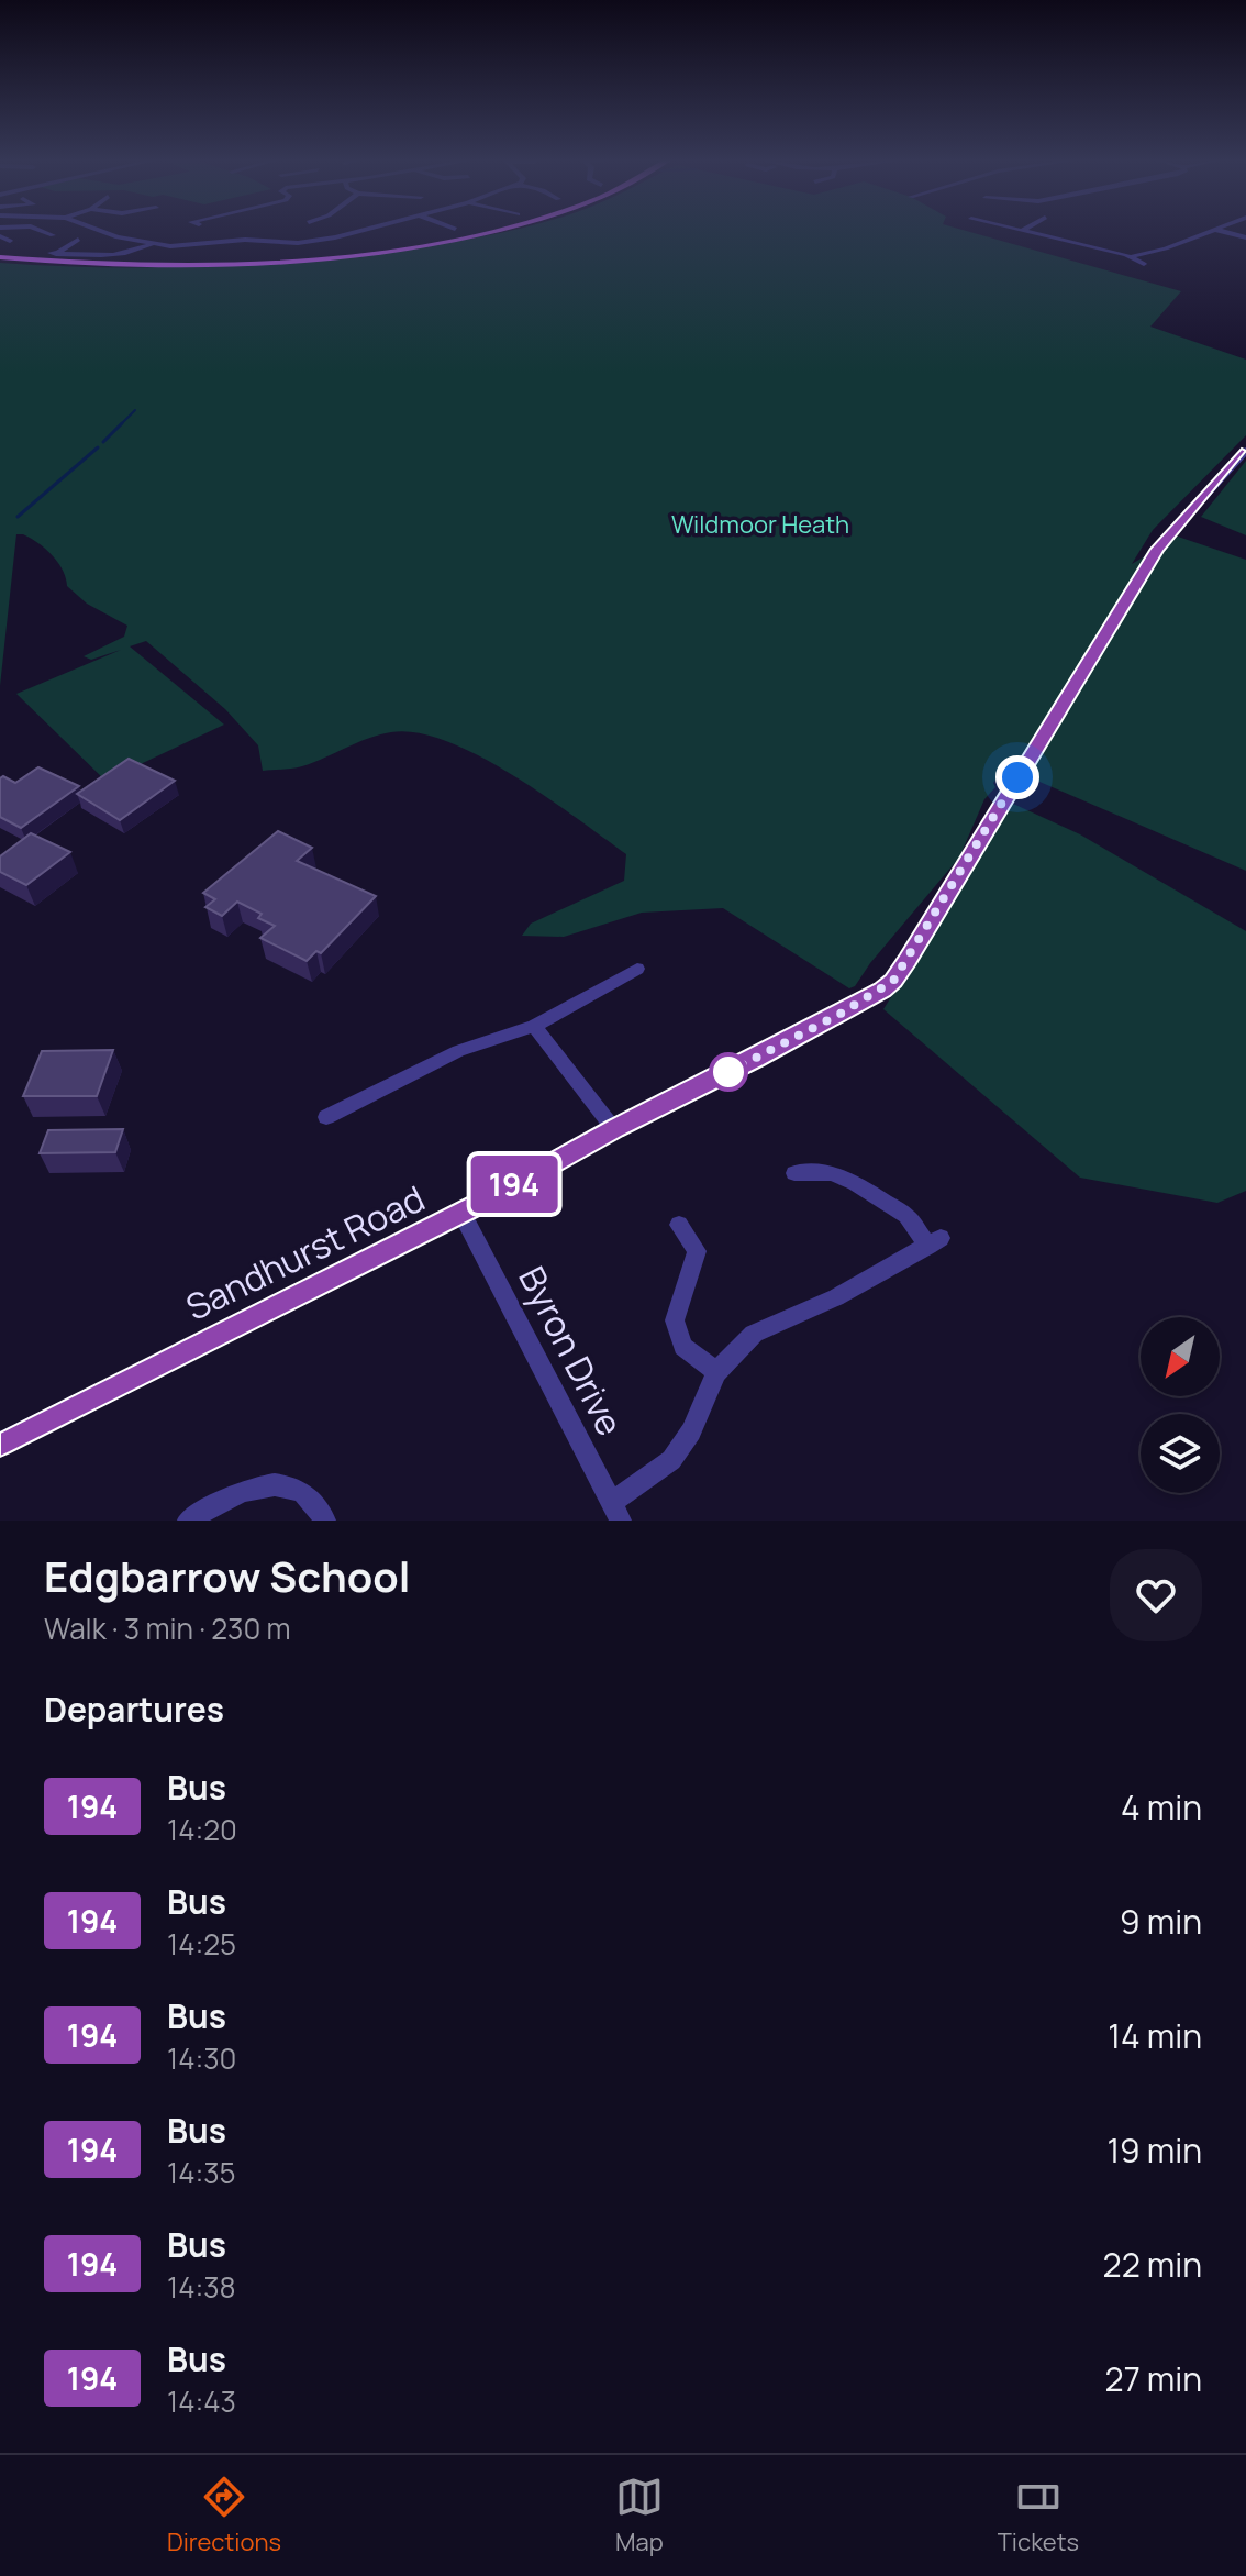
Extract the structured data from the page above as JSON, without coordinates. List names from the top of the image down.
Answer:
{
  "streets": {
    "street": ["Sandhurst Road", "Byron Drive"]
  },
  "crossings": [
    ["Sandhurst Road", "Byron Drive"]
  ],
  "parks": ["Wildmoor Heath"],
  "lines": ["bus line 194"],
  "north": "bottom left",
  "page": {
    "on_map": "194",
    "heading": [
      ["Edgbarrow School", "Walk · 3 min · 230 m"],
      "Departures"
    ],
    "list": [
      {
        "mark": "194",
        "name": "Bus",
        "note": "14:20",
        "value": "4 min"
      },
      {
        "mark": "194",
        "name": "Bus",
        "note": "14:25",
        "value": "9 min"
      },
      {
        "mark": "194",
        "name": "Bus",
        "note": "14:30",
        "value": "14 min"
      },
      {
        "mark": "194",
        "name": "Bus",
        "note": "14:35",
        "value": "19 min"
      },
      {
        "mark": "194",
        "name": "Bus",
        "note": "14:38",
        "value": "22 min"
      },
      {
        "mark": "194",
        "name": "Bus",
        "note": "14:43",
        "value": "27 min"
      }
    ],
    "tabs": ["Directions", "Map", "Tickets"]
  }
}
